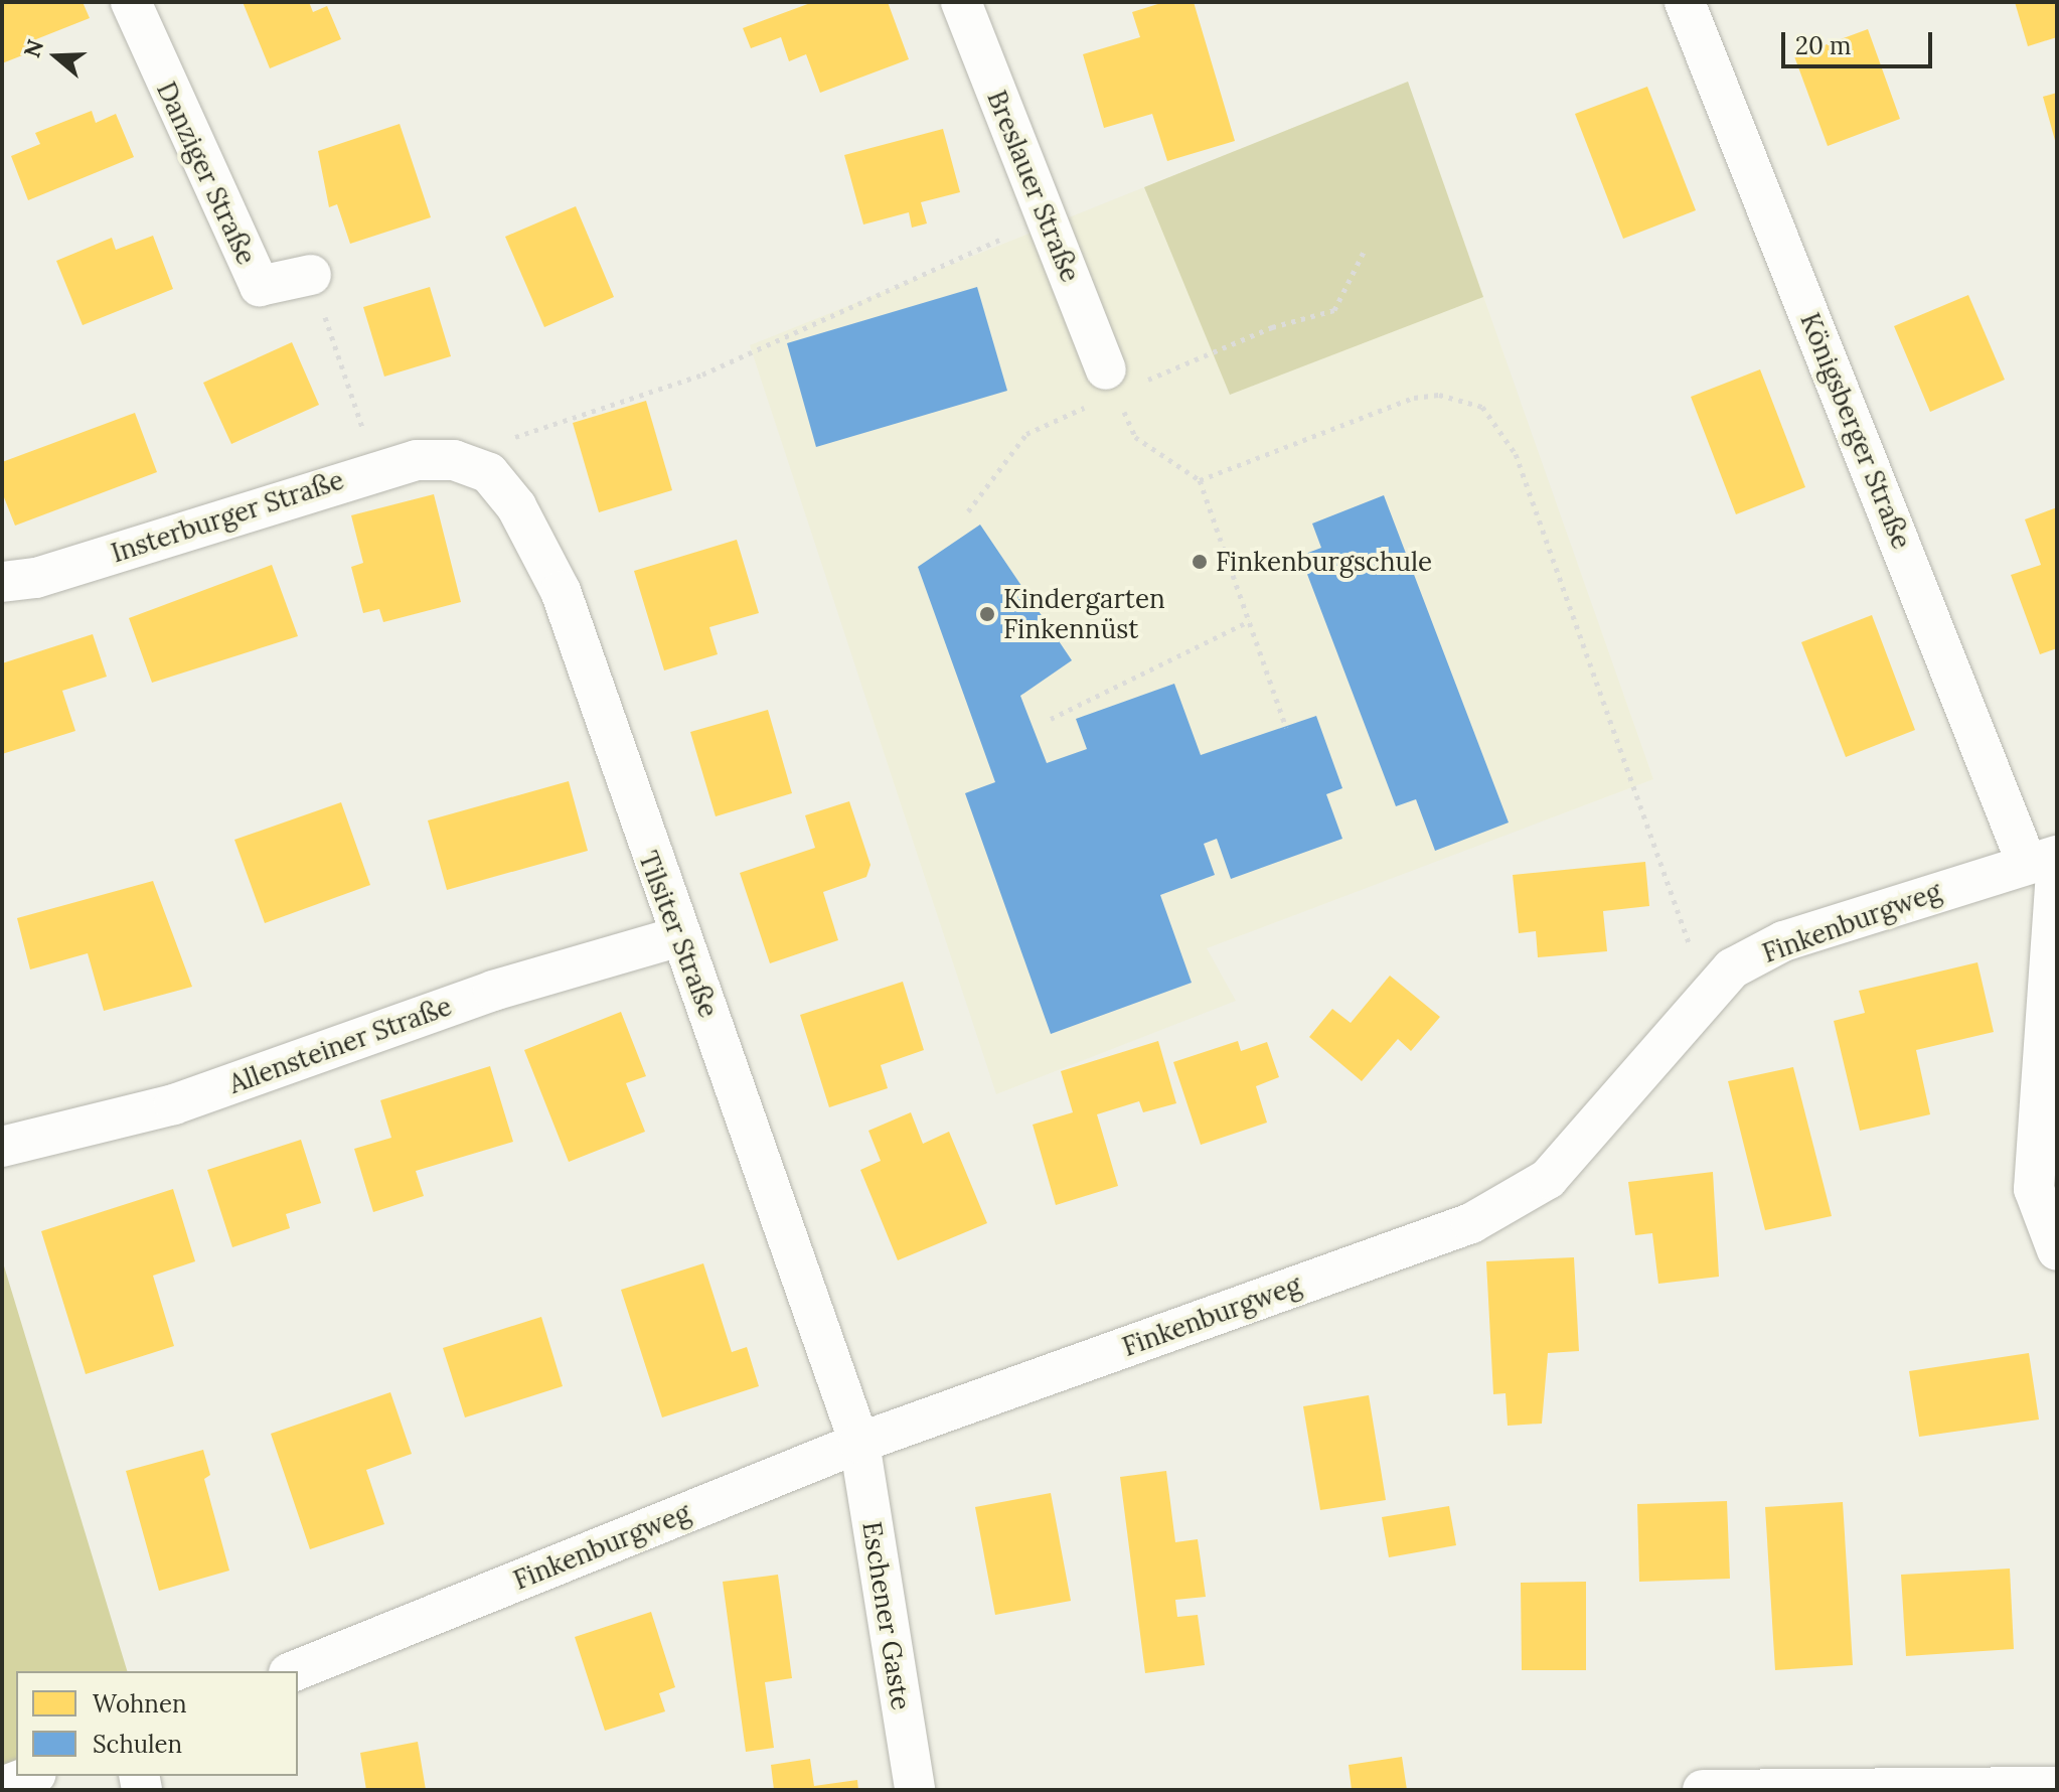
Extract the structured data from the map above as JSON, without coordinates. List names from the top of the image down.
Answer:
{
  "streets": {
    "street": [
      "Danziger Straße",
      "Breslauer Straße",
      "Königsberger Straße",
      "Insterburger Straße",
      "Finkenburgweg",
      "Tilsiter Straße",
      "Allensteiner Straße",
      "Eschener Gaste"
    ]
  },
  "crossings": [
    ["Königsberger Straße", "Finkenburgweg"],
    ["Insterburger Straße", "Tilsiter Straße"],
    ["Finkenburgweg", "Tilsiter Straße"],
    ["Finkenburgweg", "Eschener Gaste"],
    ["Tilsiter Straße", "Allensteiner Straße"],
    ["Tilsiter Straße", "Eschener Gaste"]
  ],
  "places": ["Finkenburgschule", "Kindergarten Finkennüst"],
  "legend": ["Wohnen", "Schulen"],
  "scale_bar": "20 m",
  "north": "left"
}
